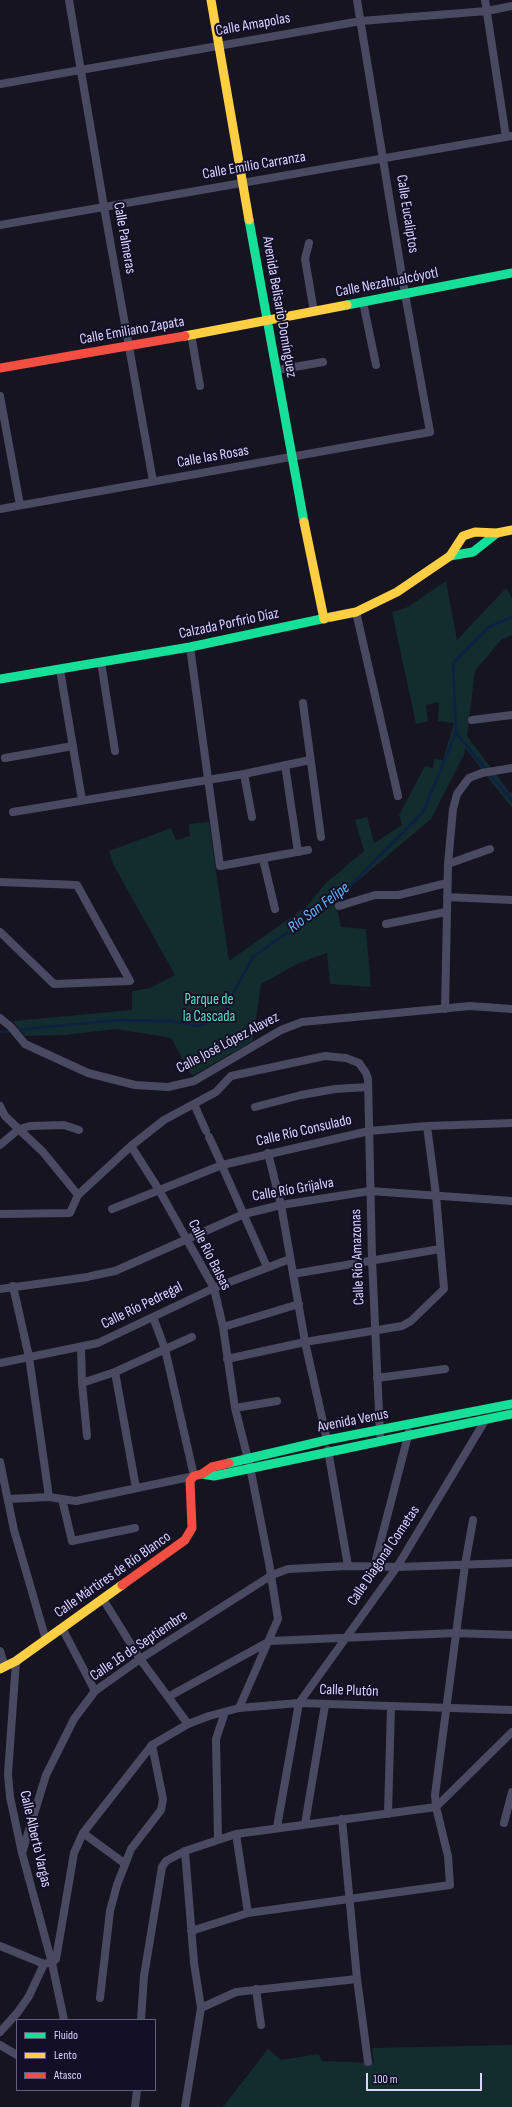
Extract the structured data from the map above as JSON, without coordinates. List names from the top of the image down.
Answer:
{
  "streets": {
    "main road": [
      "Calle Nezahualcóyotl",
      "Avenida Belisario Domínguez",
      "Calle Emiliano Zapata",
      "Calzada Porfirio Díaz",
      "Avenida Venus",
      "Calle Mártires de Río Blanco"
    ],
    "street": [
      "Calle Amapolas",
      "Calle Emilio Carranza",
      "Calle Eucaliptos",
      "Calle Palmeras",
      "Calle las Rosas",
      "Calle José López Alavez",
      "Calle Río Consulado",
      "Calle Río Grijalva",
      "Calle Río Balsas",
      "Calle Río Amazonas",
      "Calle Río Pedregal",
      "Calle Diagonal Cometas",
      "Calle 16 de Septiembre",
      "Calle Plutón",
      "Calle Alberto Vargas"
    ]
  },
  "crossings": [
    ["Calle Amapolas", "Calle Eucaliptos"],
    ["Calle Amapolas", "Calle Palmeras"],
    ["Calle Amapolas", "Avenida Belisario Domínguez"],
    ["Calle Emilio Carranza", "Calle Eucaliptos"],
    ["Calle Emilio Carranza", "Calle Palmeras"],
    ["Calle Emilio Carranza", "Avenida Belisario Domínguez"],
    ["Calle Eucaliptos", "Calle Nezahualcóyotl"],
    ["Calle Eucaliptos", "Calle las Rosas"],
    ["Calle Palmeras", "Calle Emiliano Zapata"],
    ["Calle Palmeras", "Calle las Rosas"],
    ["Calle Nezahualcóyotl", "Avenida Belisario Domínguez"],
    ["Calle Nezahualcóyotl", "Calle Emiliano Zapata"],
    ["Avenida Belisario Domínguez", "Calle Emiliano Zapata"],
    ["Avenida Belisario Domínguez", "Calle las Rosas"],
    ["Avenida Belisario Domínguez", "Calzada Porfirio Díaz"],
    ["Calle Río Consulado", "Calle Río Balsas"],
    ["Calle Río Consulado", "Calle Río Amazonas"],
    ["Calle Río Grijalva", "Calle Río Balsas"],
    ["Calle Río Grijalva", "Calle Río Amazonas"],
    ["Calle Río Balsas", "Calle Río Pedregal"],
    ["Calle Río Balsas", "Avenida Venus"],
    ["Calle Río Balsas", "Calle 16 de Septiembre"],
    ["Calle Río Balsas", "Calle Plutón"],
    ["Calle Río Amazonas", "Avenida Venus"],
    ["Avenida Venus", "Calle Diagonal Cometas"],
    ["Avenida Venus", "Calle Mártires de Río Blanco"],
    ["Calle Diagonal Cometas", "Calle 16 de Septiembre"],
    ["Calle Diagonal Cometas", "Calle Plutón"],
    ["Calle Mártires de Río Blanco", "Calle Alberto Vargas"],
    ["Calle 16 de Septiembre", "Calle Alberto Vargas"]
  ],
  "water": ["Río San Felipe"],
  "parks": ["Parque de la Cascada"],
  "legend": ["Fluido", "Lento", "Atasco"],
  "scale_bar": "100 m"
}
